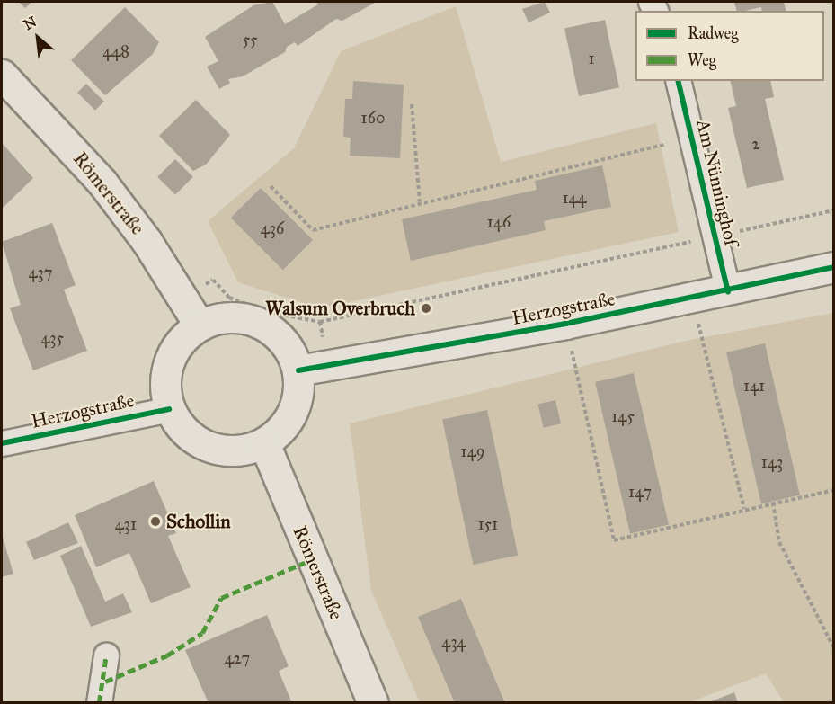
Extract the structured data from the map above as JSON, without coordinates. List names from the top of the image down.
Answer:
{
  "streets": {
    "main road": ["Römerstraße", "Herzogstraße"],
    "street": ["Am Nünninghof"]
  },
  "crossings": [
    ["Am Nünninghof", "Herzogstraße"],
    ["Römerstraße", "Herzogstraße"]
  ],
  "places": ["Walsum Overbruch", "Schollin"],
  "house_numbers": [
    "55",
    "448",
    "1",
    "160",
    "2",
    "144",
    "146",
    "436",
    "437",
    "435",
    "141",
    "145",
    "149",
    "143",
    "147",
    "431",
    "151",
    "434",
    "427"
  ],
  "legend": ["Radweg", "Weg"],
  "north": "top left"
}
